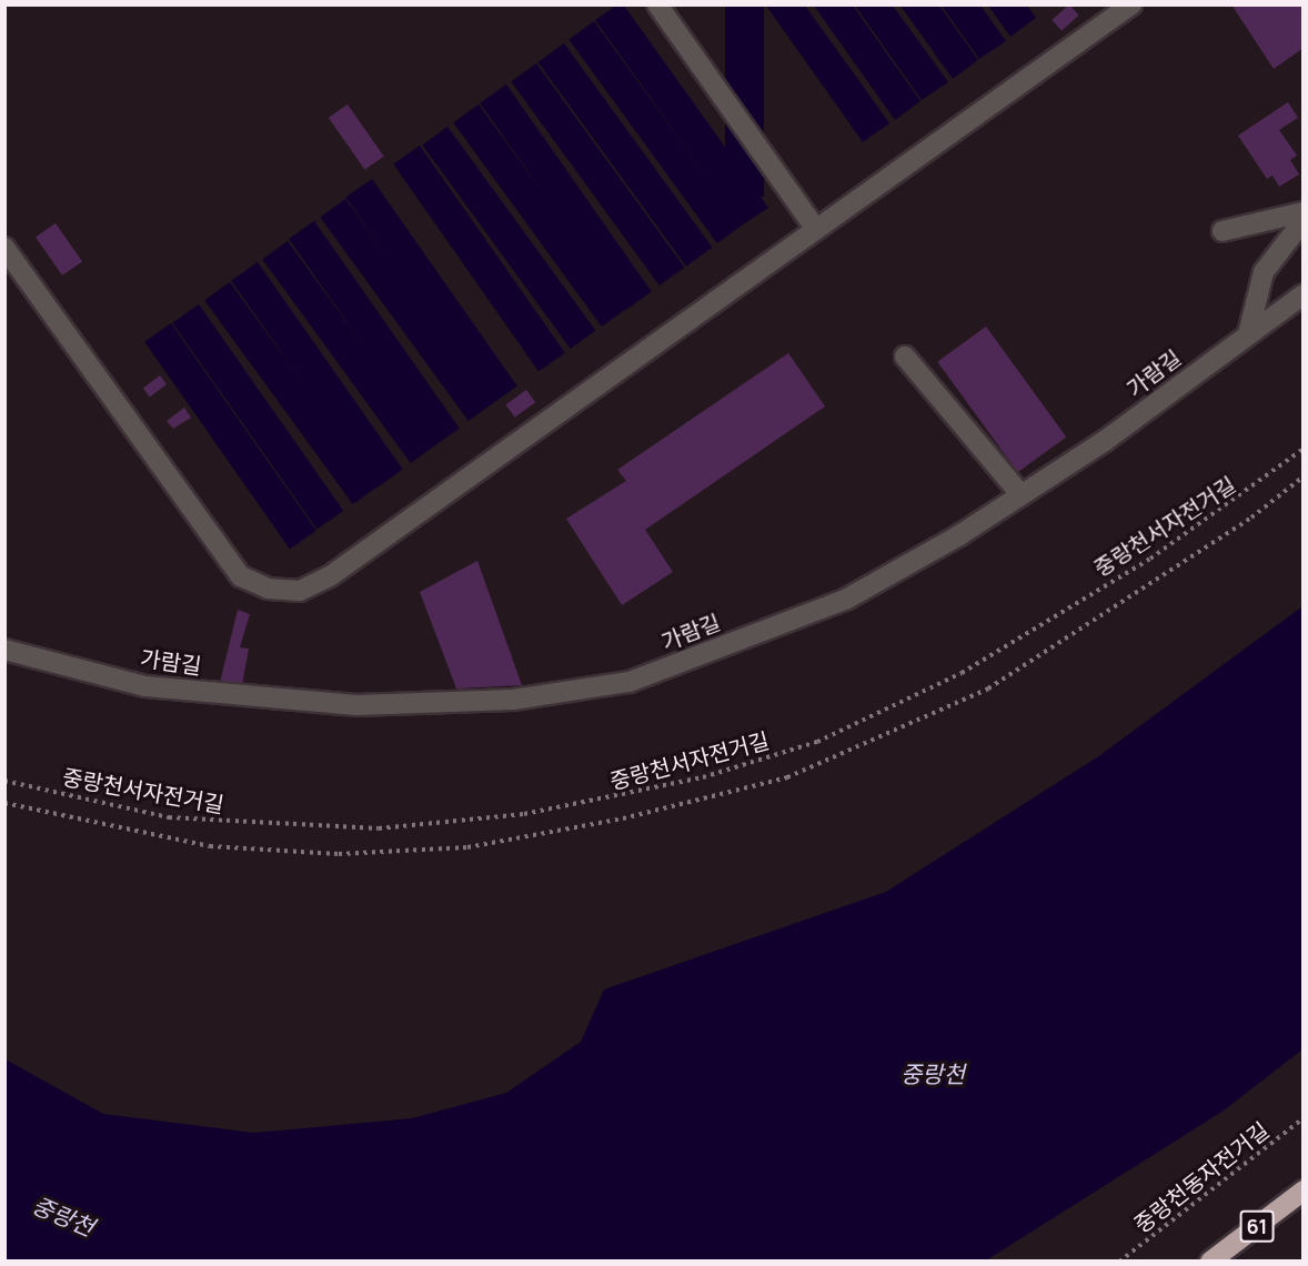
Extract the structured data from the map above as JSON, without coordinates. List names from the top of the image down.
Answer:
{
  "streets": {
    "highway": ["61"],
    "street": ["가람길"],
    "path": ["중랑천서자전거길", "중랑천동자전거길"]
  },
  "water": ["중랑천"]
}
